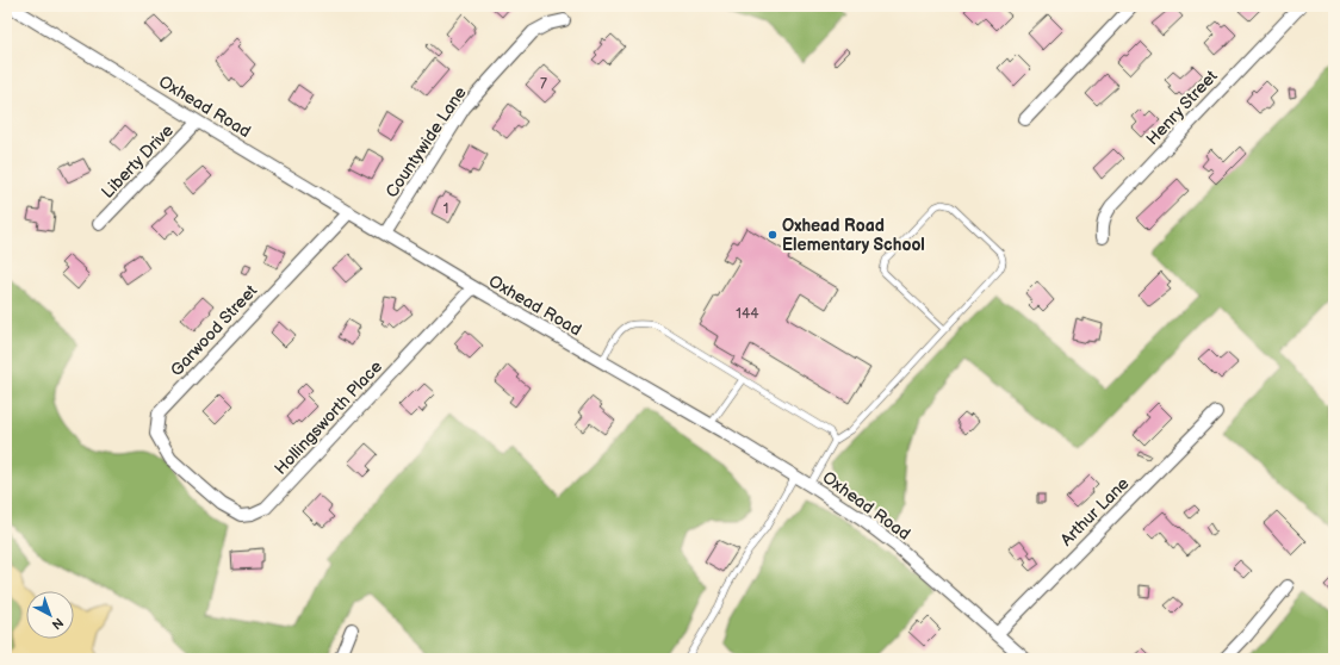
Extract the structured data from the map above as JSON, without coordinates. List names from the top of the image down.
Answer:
{
  "streets": {
    "street": [
      "Oxhead Road",
      "Henry Street",
      "Countywide Lane",
      "Liberty Drive",
      "Garwood Street",
      "Hollingsworth Place",
      "Arthur Lane"
    ]
  },
  "crossings": [
    ["Oxhead Road", "Countywide Lane"],
    ["Oxhead Road", "Liberty Drive"],
    ["Oxhead Road", "Garwood Street"],
    ["Oxhead Road", "Hollingsworth Place"],
    ["Oxhead Road", "Arthur Lane"],
    ["Garwood Street", "Hollingsworth Place"]
  ],
  "places": ["Oxhead Road Elementary School"],
  "house_numbers": ["7", "1", "144"],
  "north": "bottom right"
}
